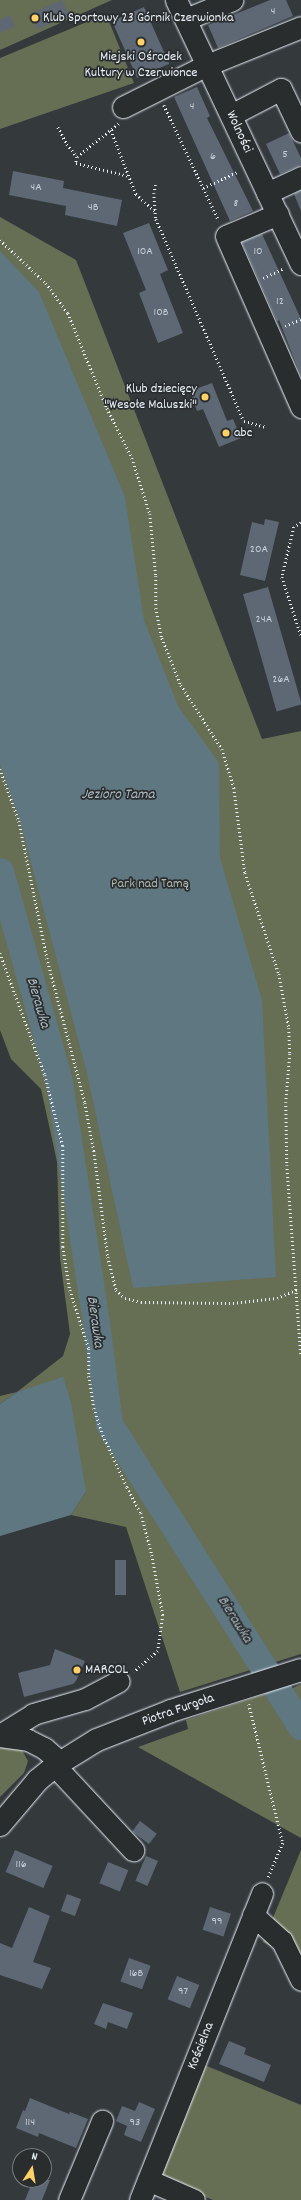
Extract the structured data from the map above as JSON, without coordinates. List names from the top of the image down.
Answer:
{
  "streets": {
    "main road": ["Piotra Furgoła"],
    "street": ["Wolności", "Kościelna"]
  },
  "water": ["Jezioro Tama", "Bierawka"],
  "parks": ["Park nad Tamą"],
  "places": [
    "Klub Sportowy 23 Górnik Czerwionka",
    "Miejski Ośrodek Kultury w Czerwionce",
    "Klub dziecięcy \"Wesołe Maluszki\"",
    "abc",
    "MARCOL"
  ],
  "house_numbers": [
    "4",
    "4",
    "5",
    "6",
    "4A",
    "8",
    "4B",
    "10A",
    "10",
    "12",
    "10B",
    "20A",
    "24A",
    "26A",
    "116",
    "99",
    "16B",
    "97",
    "114",
    "93"
  ],
  "north": "top"
}
